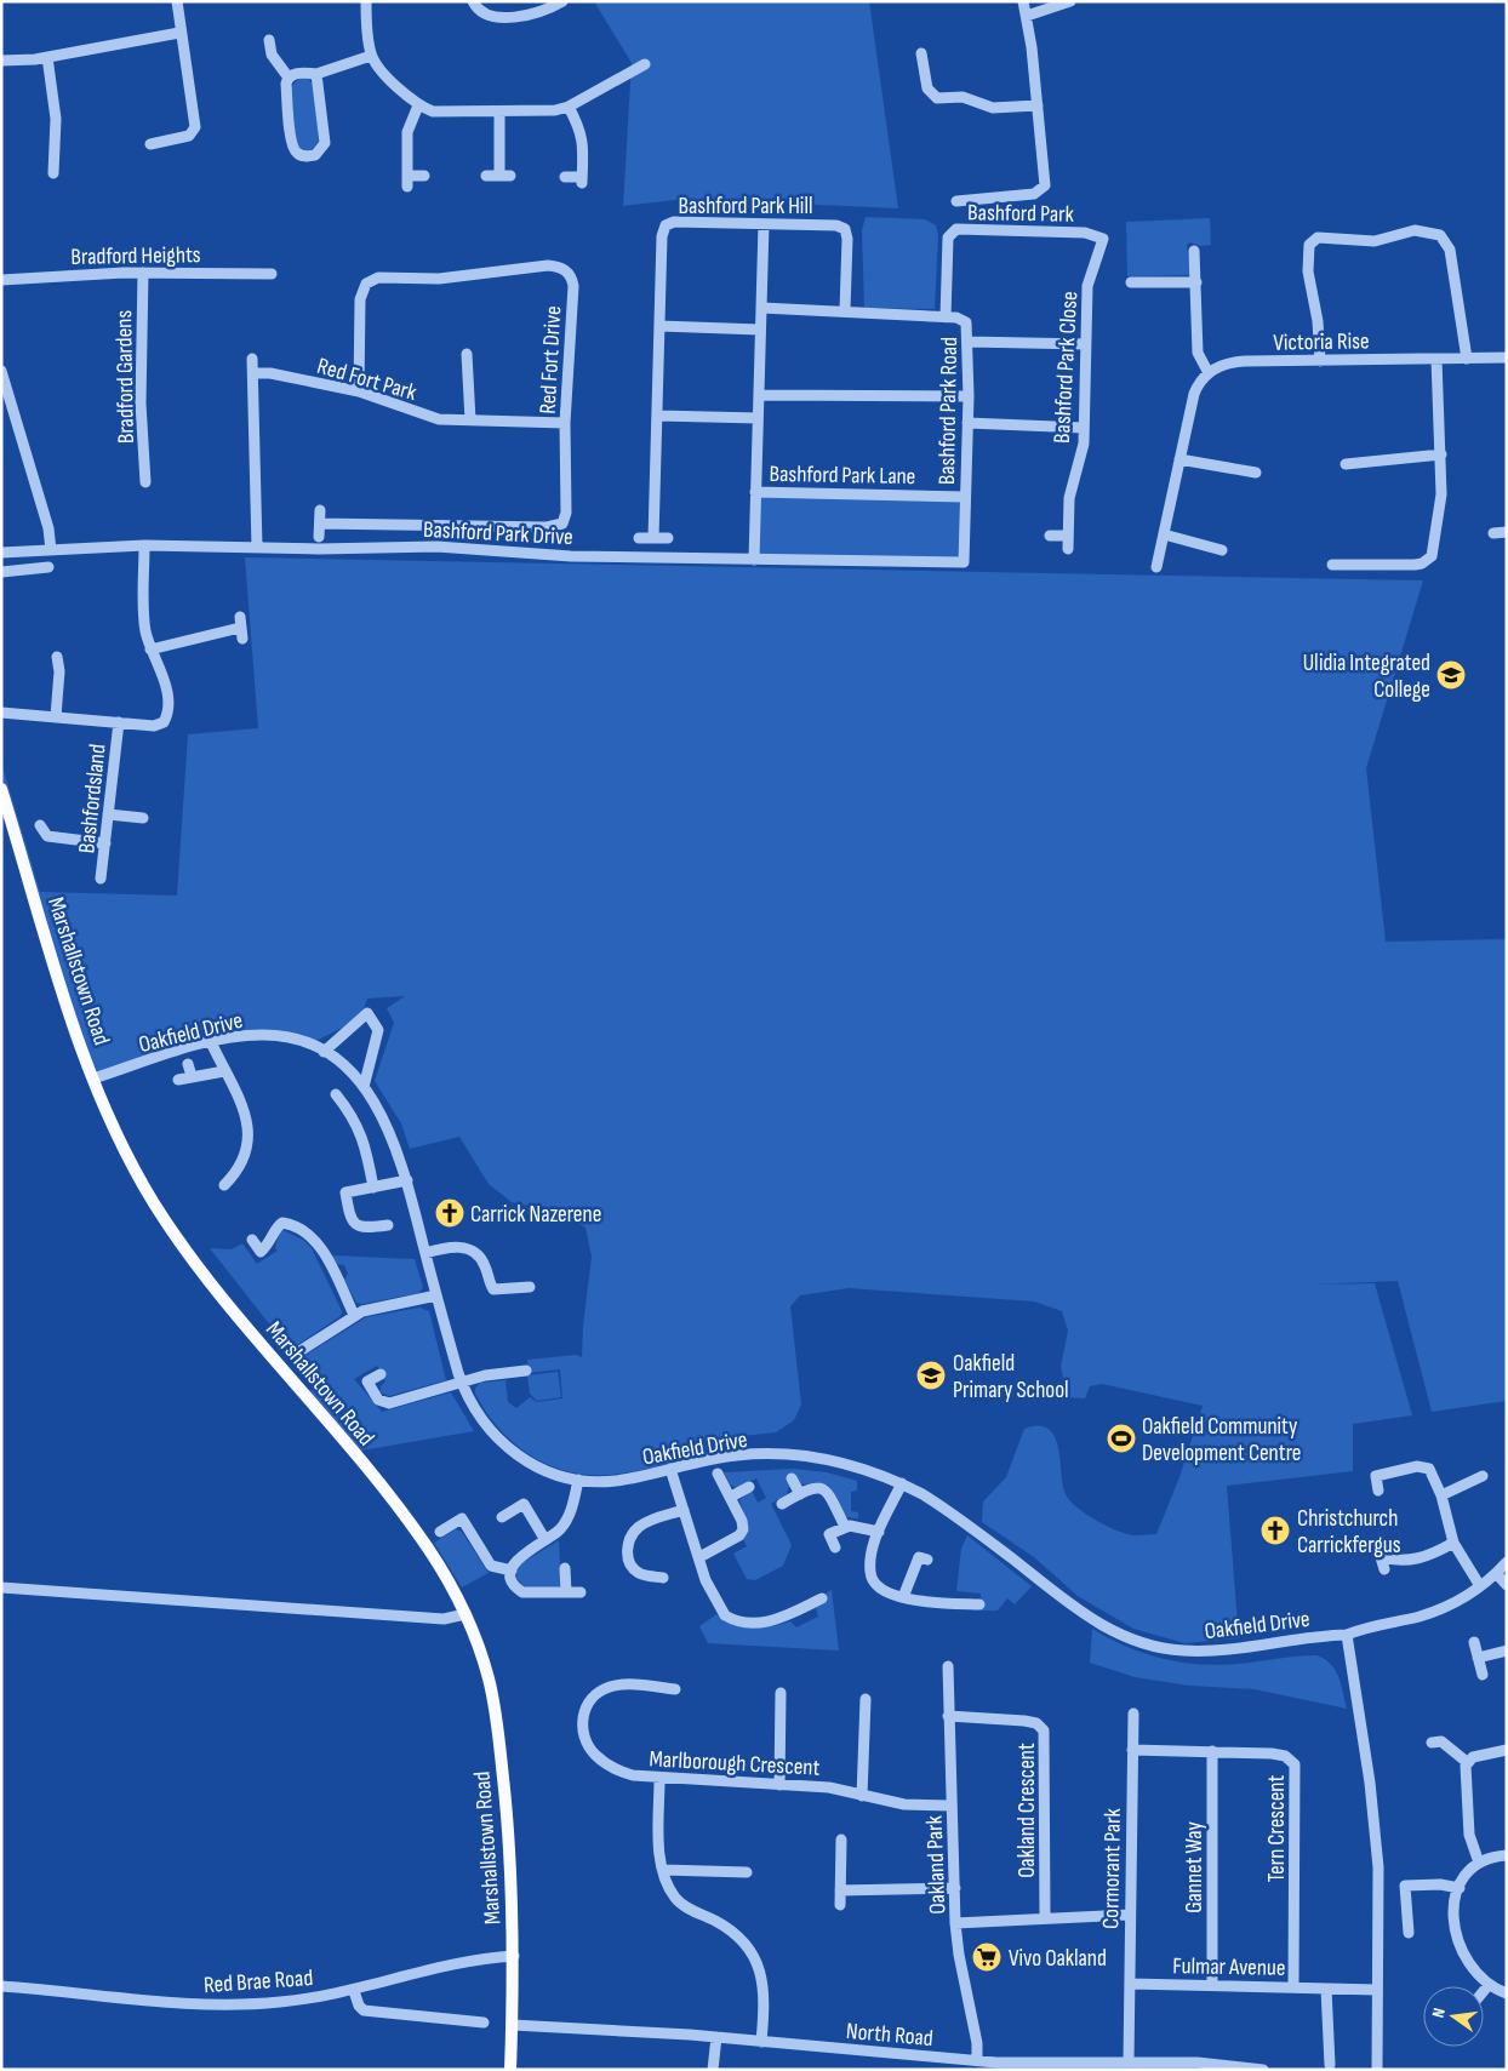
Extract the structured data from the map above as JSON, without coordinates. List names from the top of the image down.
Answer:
{
  "streets": {
    "main road": ["Marshallstown Road"],
    "street": [
      "Bashford Park Hill",
      "Bashford Park",
      "Bradford Heights",
      "Victoria Rise",
      "Red Fort Drive",
      "Bashford Park Close",
      "Bradford Gardens",
      "Red Fort Park",
      "Bashford Park Road",
      "Bashford Park Lane",
      "Bashford Park Drive",
      "Bashfordsland",
      "Oakfield Drive",
      "Marlborough Crescent",
      "Oakland Crescent",
      "Tern Crescent",
      "Oakland Park",
      "Gannet Way",
      "Cormorant Park",
      "Fulmar Avenue",
      "Red Brae Road",
      "North Road"
    ]
  },
  "crossings": [
    ["Bashford Park Hill", "Bashford Park Road"],
    ["Bashford Park", "Bashford Park Close"],
    ["Bashford Park", "Bashford Park Road"],
    ["Bradford Heights", "Bradford Gardens"],
    ["Red Fort Drive", "Red Fort Park"],
    ["Bashford Park Road", "Bashford Park Lane"],
    ["Bashford Park Road", "Bashford Park Drive"],
    ["Bashford Park Drive", "Bashfordsland"],
    ["Marshallstown Road", "Oakfield Drive"],
    ["Marshallstown Road", "Red Brae Road"],
    ["Marshallstown Road", "North Road"],
    ["Marlborough Crescent", "Oakland Park"],
    ["Oakland Crescent", "Oakland Park"],
    ["Tern Crescent", "Gannet Way"],
    ["Tern Crescent", "Cormorant Park"],
    ["Tern Crescent", "Fulmar Avenue"],
    ["Oakland Park", "North Road"],
    ["Gannet Way", "Fulmar Avenue"],
    ["Cormorant Park", "Fulmar Avenue"],
    ["Cormorant Park", "North Road"]
  ],
  "places": {
    "school or university": ["Ulidia Integrated College", "Oakfield Primary School"],
    "church": ["Carrick Nazerene", "Christchurch Carrickfergus"],
    "sports": ["Oakfield Community Development Centre"],
    "supermarket": ["Vivo Oakland"]
  },
  "north": "left"
}
